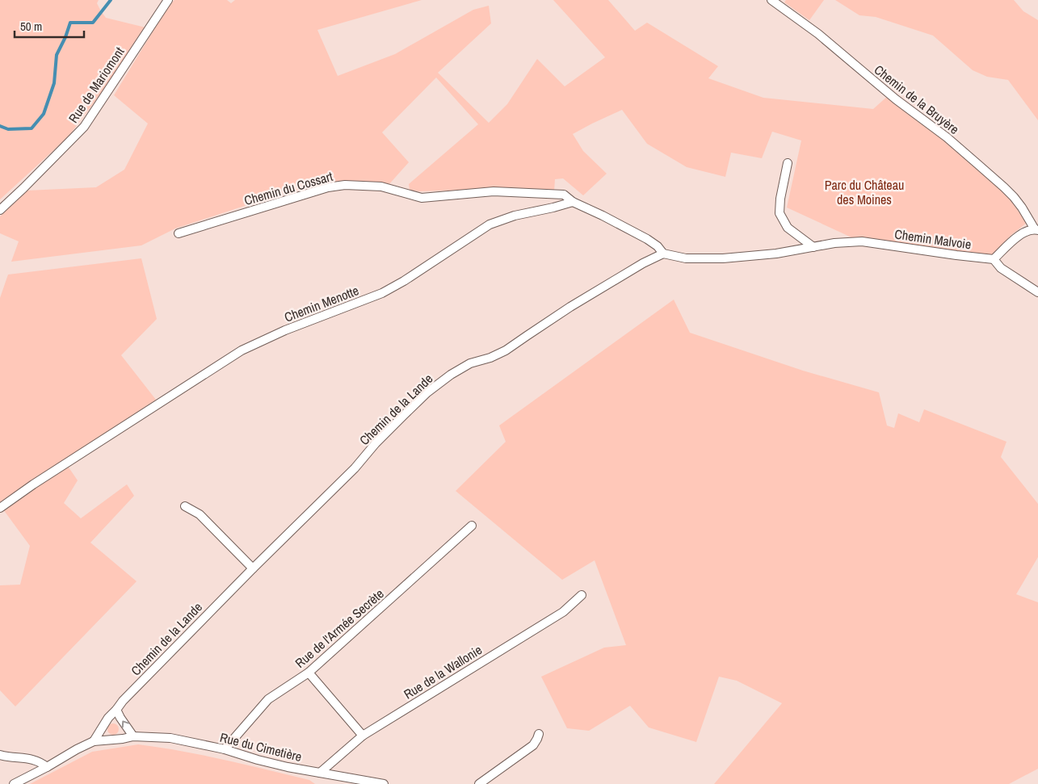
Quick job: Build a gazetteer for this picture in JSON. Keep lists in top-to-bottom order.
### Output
{
  "streets": {
    "street": [
      "Rue de Mariomont",
      "Chemin de la Bruyère",
      "Chemin du Cossart",
      "Chemin Malvoie",
      "Chemin Menotte",
      "Chemin de la Lande",
      "Rue de l'Armée Secrète",
      "Rue de la Wallonie",
      "Rue du Cimetière"
    ]
  },
  "crossings": [
    ["Chemin du Cossart", "Chemin Menotte"],
    ["Chemin Malvoie", "Chemin de la Lande"],
    ["Chemin de la Lande", "Rue du Cimetière"],
    ["Rue de l'Armée Secrète", "Rue du Cimetière"],
    ["Rue de la Wallonie", "Rue du Cimetière"]
  ],
  "parks": ["Parc du Château des Moines"],
  "scale_bar": "50 m"
}
